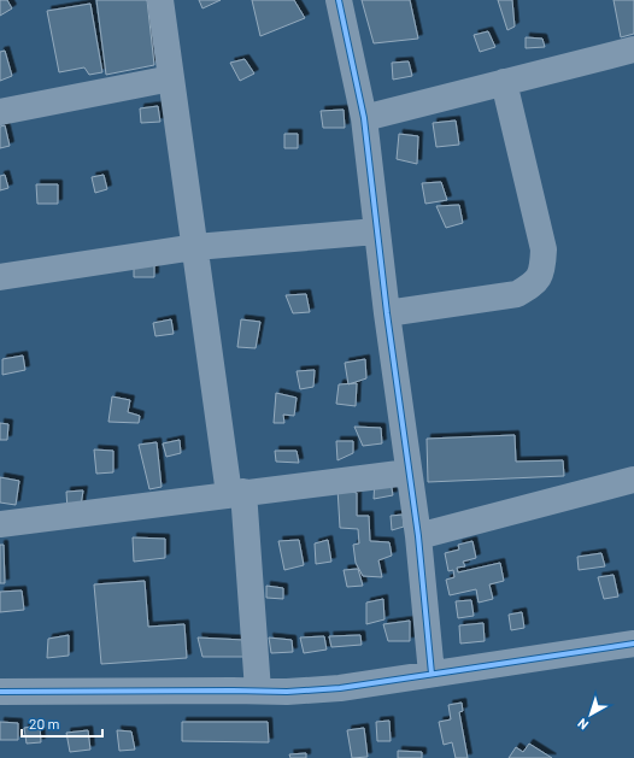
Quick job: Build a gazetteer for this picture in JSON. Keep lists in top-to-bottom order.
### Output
{
  "scale_bar": "20 m",
  "north": "bottom left"
}
